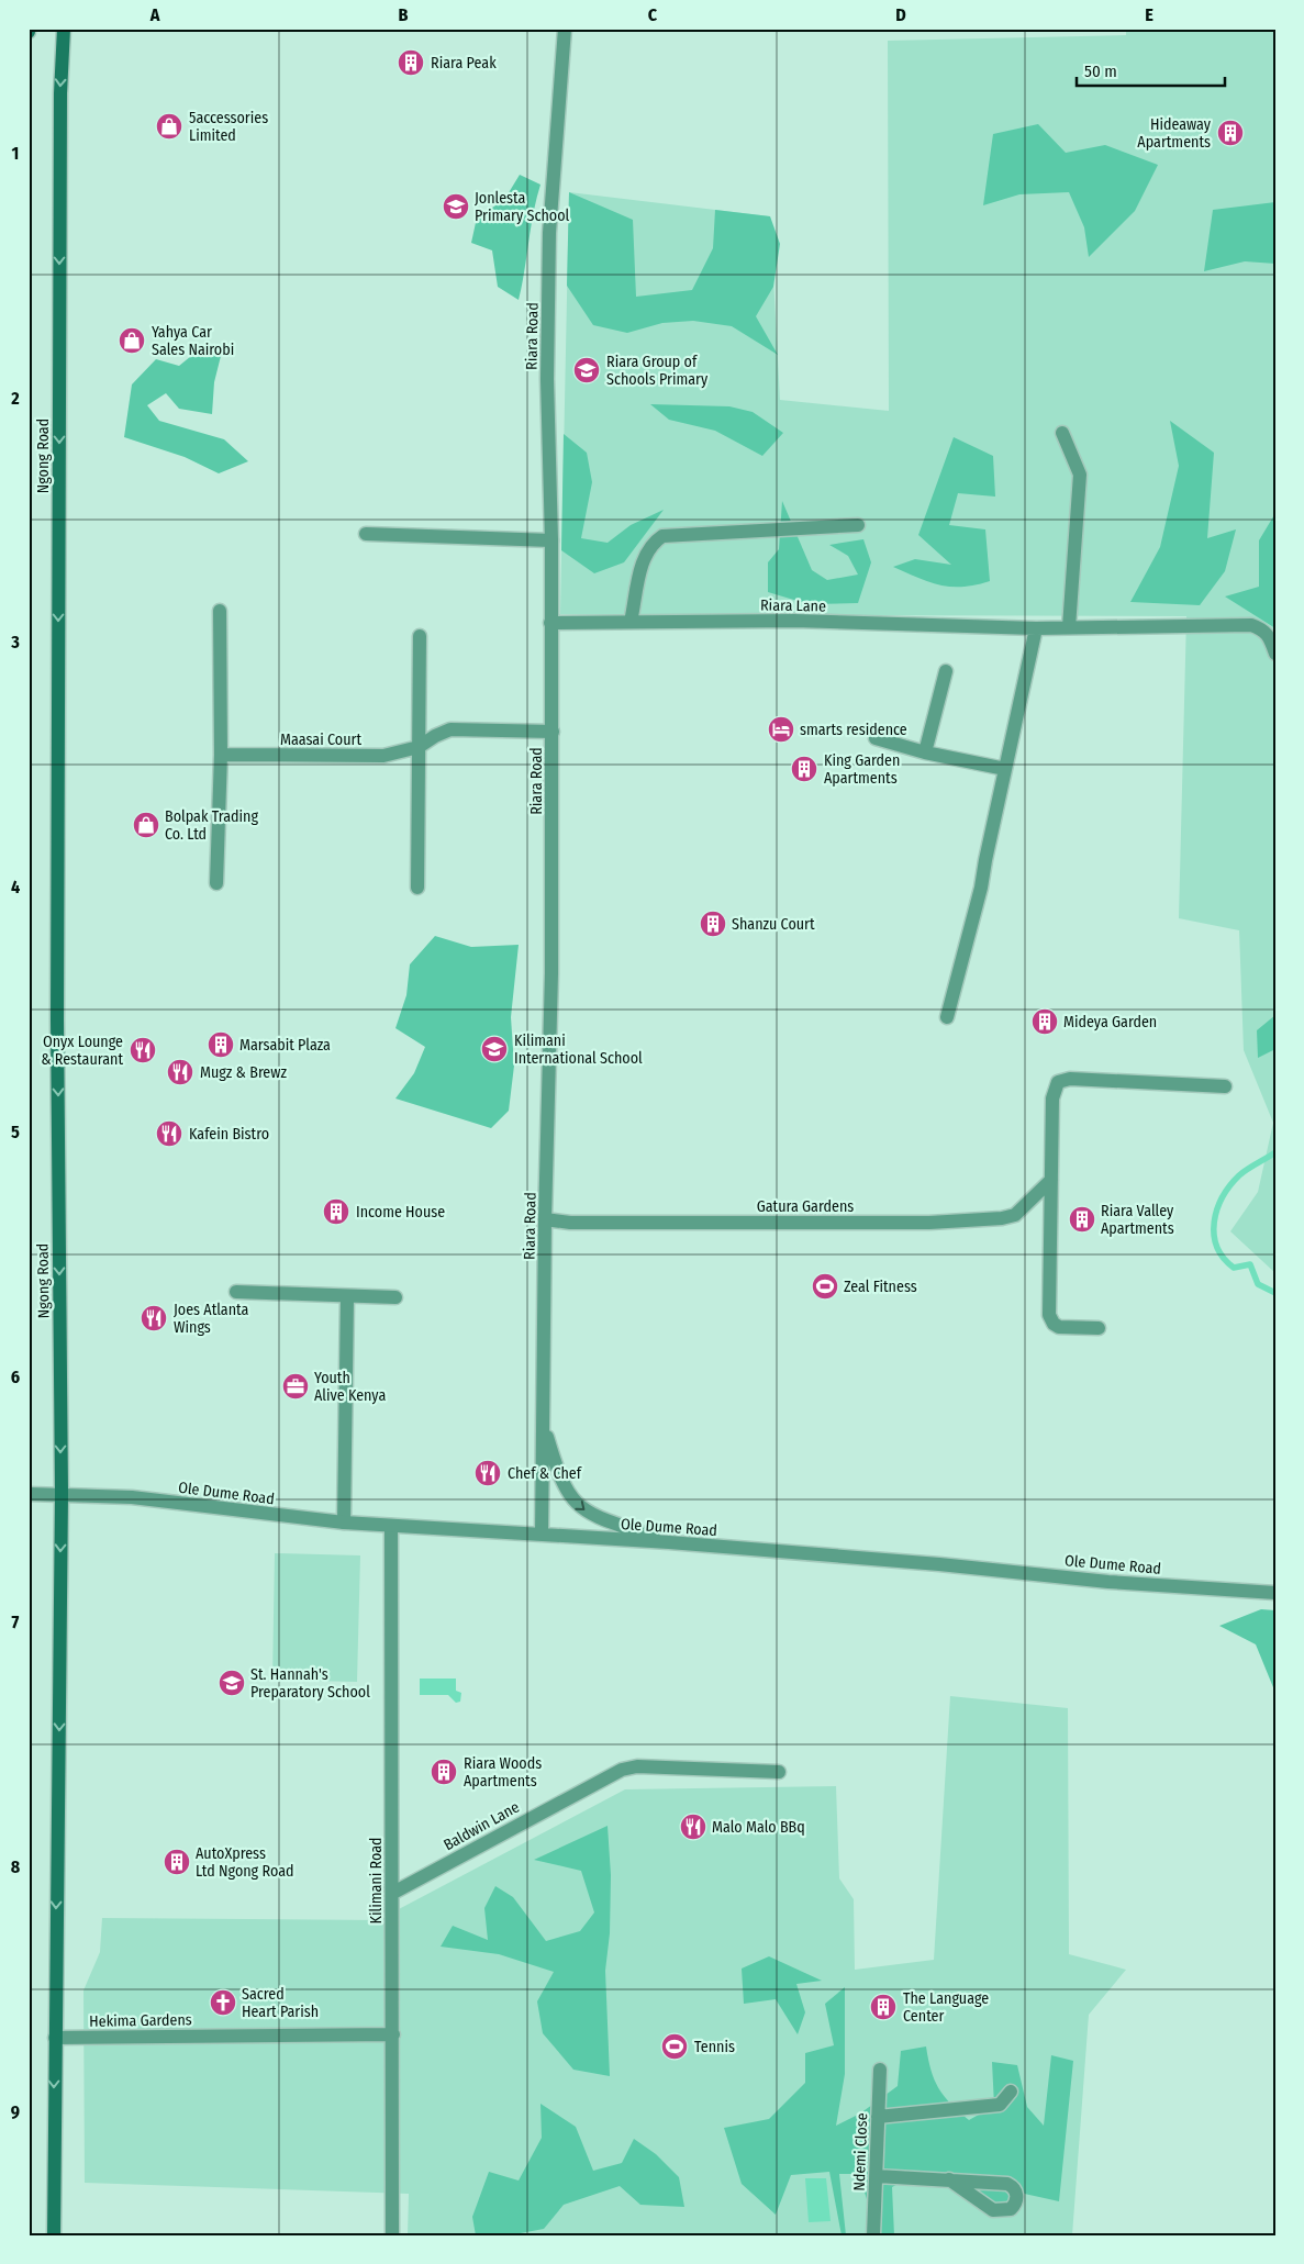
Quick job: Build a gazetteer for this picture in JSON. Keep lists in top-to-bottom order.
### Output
{
  "streets": {
    "main road": ["Ngong Road"],
    "street": [
      "Riara Road",
      "Riara Lane",
      "Maasai Court",
      "Gatura Gardens",
      "Ole Dume Road",
      "Baldwin Lane",
      "Kilimani Road",
      "Hekima Gardens",
      "Ndemi Close"
    ]
  },
  "crossings": [
    ["Riara Road", "Riara Lane"],
    ["Riara Road", "Maasai Court"],
    ["Riara Road", "Gatura Gardens"],
    ["Riara Road", "Ole Dume Road"],
    ["Ngong Road", "Ole Dume Road"],
    ["Ngong Road", "Hekima Gardens"],
    ["Ole Dume Road", "Kilimani Road"],
    ["Baldwin Lane", "Kilimani Road"],
    ["Kilimani Road", "Hekima Gardens"]
  ],
  "one_way": ["Ngong Road"],
  "places": {
    "building": [
      "Riara Peak",
      "Hideaway Apartments",
      "King Garden Apartments",
      "Shanzu Court",
      "Mideya Garden",
      "Marsabit Plaza",
      "Income House",
      "Riara Valley Apartments",
      "Riara Woods Apartments",
      "AutoXpress Ltd Ngong Road",
      "The Language Center"
    ],
    "shop": ["5accessories Limited", "Yahya Car Sales Nairobi", "Bolpak Trading Co. Ltd"],
    "school or university": [
      "Jonlesta Primary School",
      "Riara Group of Schools Primary",
      "Kilimani International School",
      "St. Hannah's Preparatory School"
    ],
    "hotel": ["smarts residence"],
    "restaurant": [
      "Onyx Lounge & Restaurant",
      "Mugz & Brewz",
      "Kafein Bistro",
      "Joes Atlanta Wings",
      "Chef & Chef",
      "Malo Malo BBq"
    ],
    "sports": ["Zeal Fitness", "Tennis"],
    "office": ["Youth Alive Kenya"],
    "church": ["Sacred Heart Parish"]
  },
  "scale_bar": "50 m",
  "grid": {
    "columns": [
      "A",
      "B",
      "C",
      "D",
      "E"
    ],
    "rows": [
      "1",
      "2",
      "3",
      "4",
      "5",
      "6",
      "7",
      "8",
      "9"
    ]
  }
}
